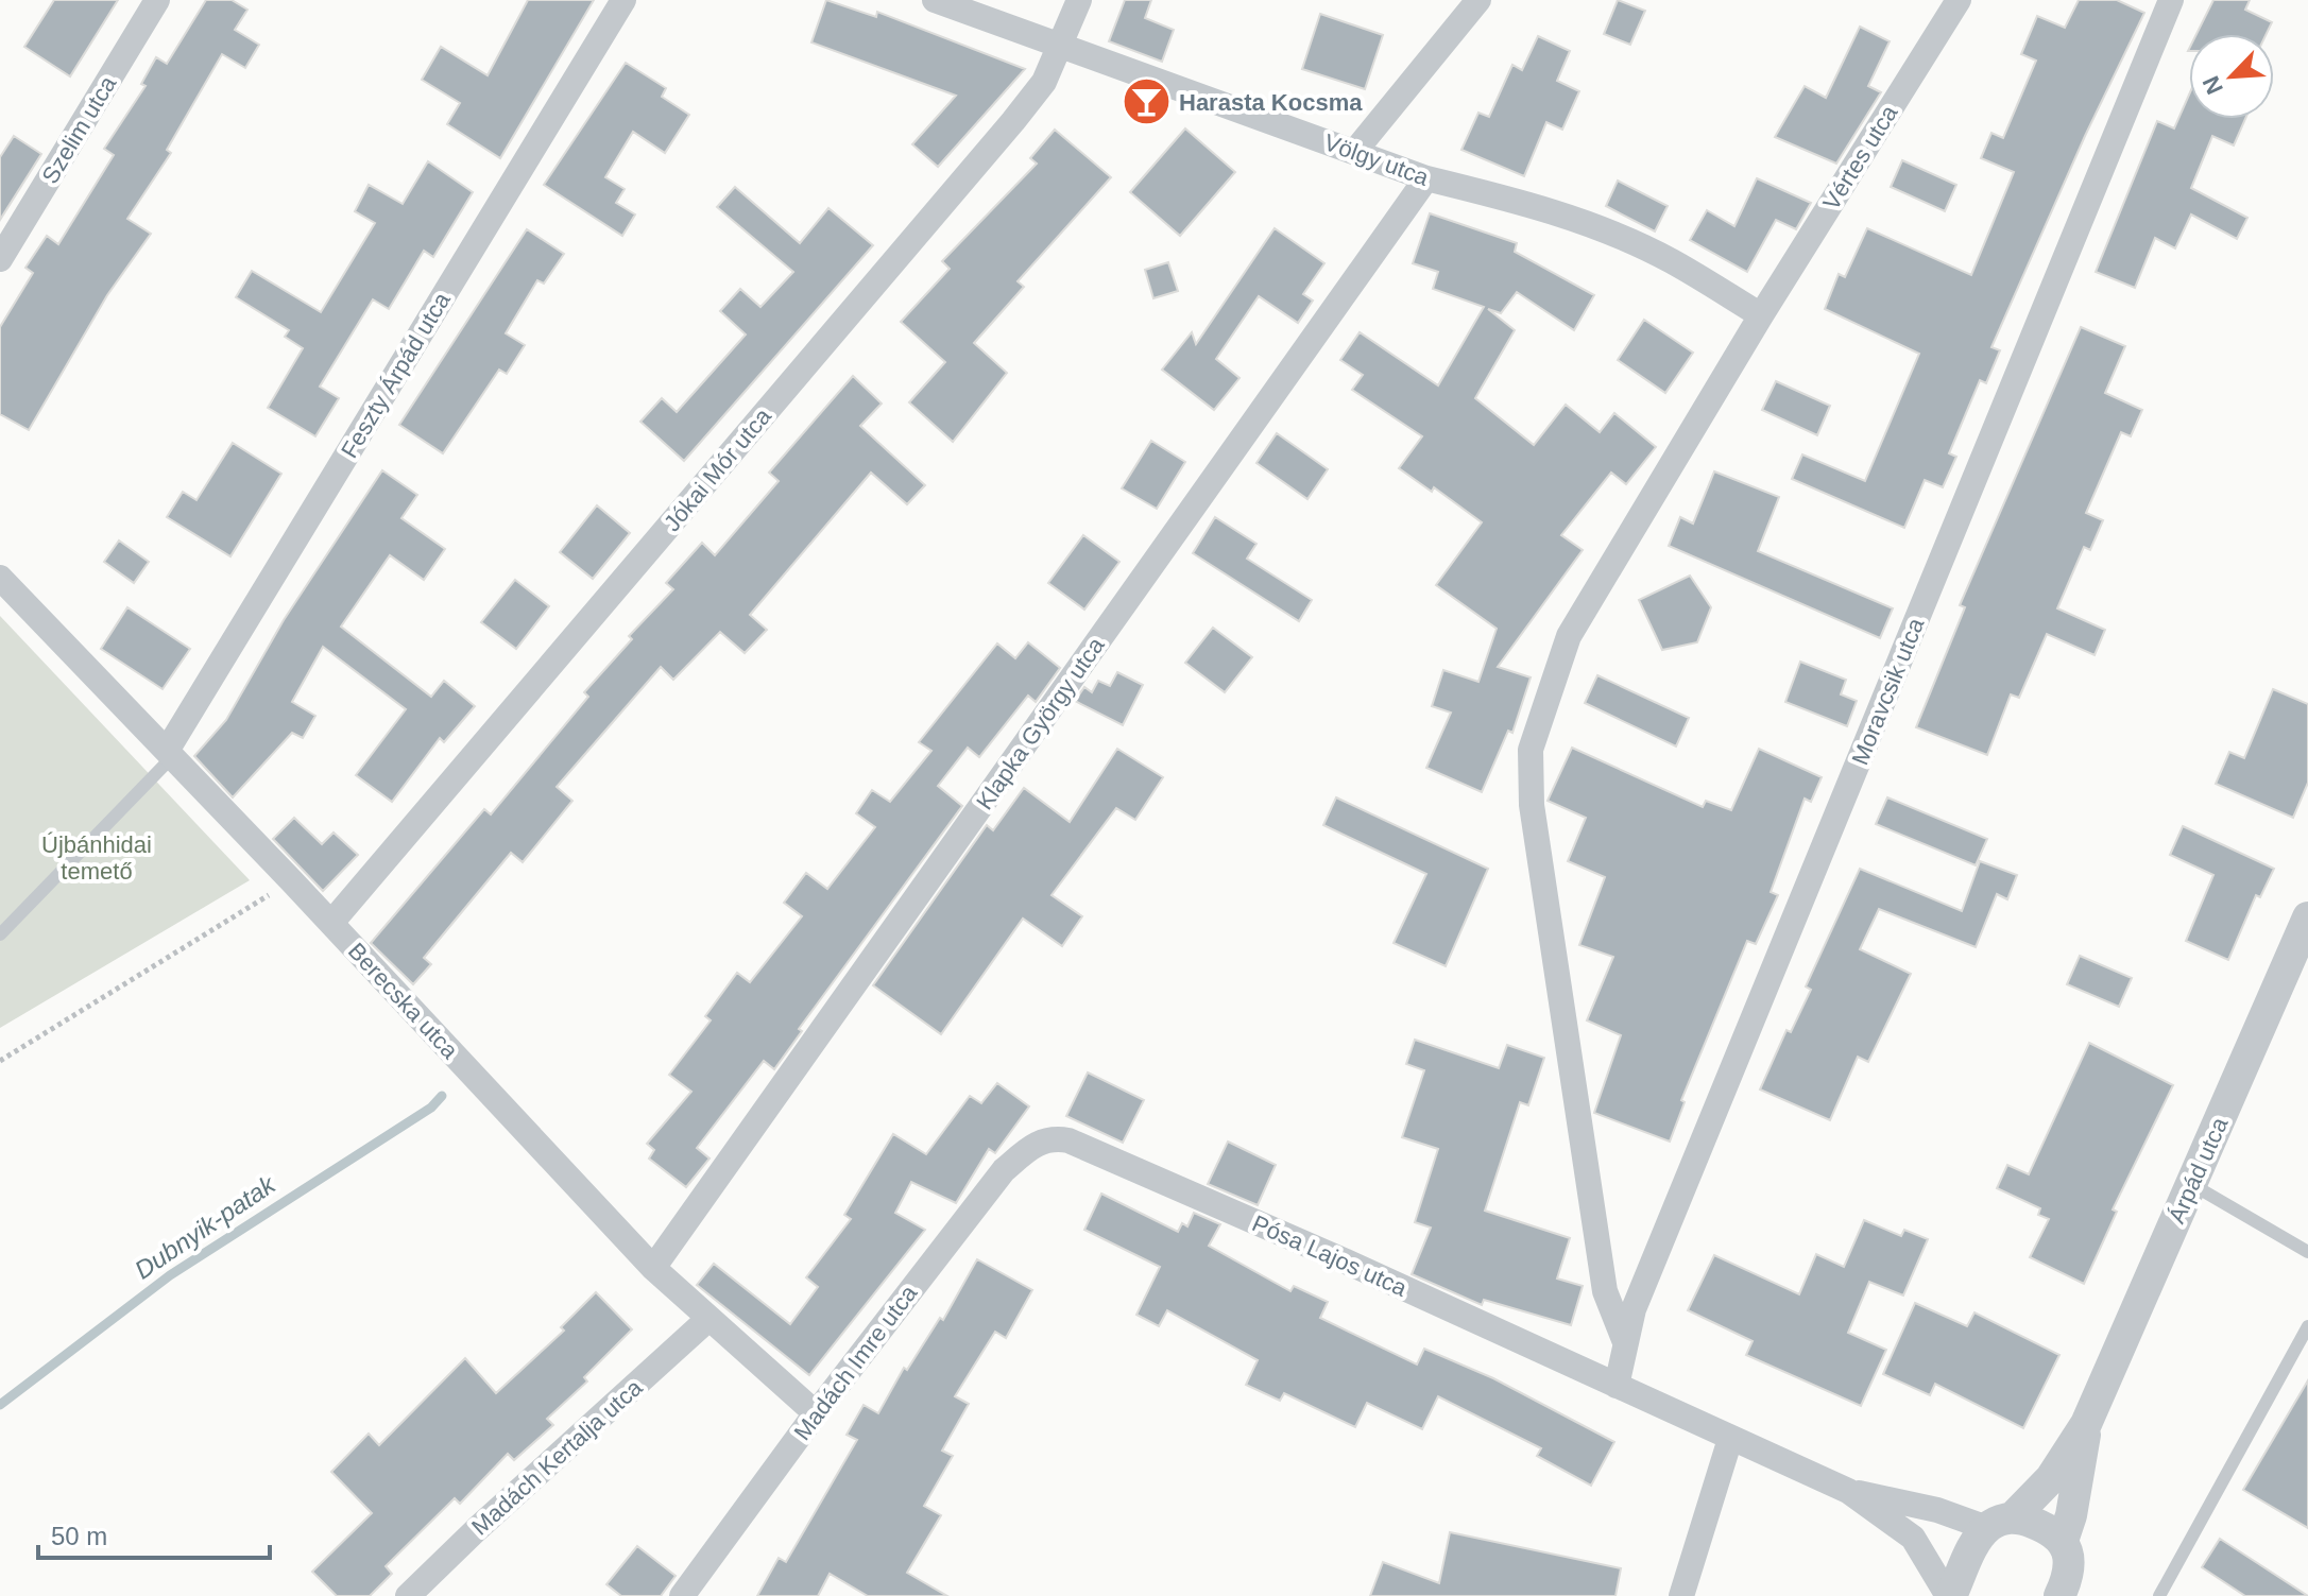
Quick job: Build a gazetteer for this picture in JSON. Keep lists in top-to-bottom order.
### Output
{
  "streets": {
    "street": [
      "Szelim utca",
      "Vértes utca",
      "Völgy utca",
      "Feszty Árpád utca",
      "Jókai Mór utca",
      "Moravcsik utca",
      "Klapka György utca",
      "Berecska utca",
      "Árpád utca",
      "Pósa Lajos utca",
      "Madách Imre utca",
      "Madách Kertalja utca"
    ]
  },
  "crossings": [
    ["Vértes utca", "Völgy utca"],
    ["Vértes utca", "Moravcsik utca"],
    ["Völgy utca", "Jókai Mór utca"],
    ["Völgy utca", "Klapka György utca"],
    ["Feszty Árpád utca", "Berecska utca"],
    ["Jókai Mór utca", "Berecska utca"],
    ["Moravcsik utca", "Pósa Lajos utca"],
    ["Klapka György utca", "Berecska utca"],
    ["Berecska utca", "Madách Imre utca"],
    ["Berecska utca", "Madách Kertalja utca"],
    ["Pósa Lajos utca", "Madách Imre utca"]
  ],
  "water": ["Dubnyik-patak"],
  "parks": ["Újbánhidai temető"],
  "places": {
    "bar": ["Harasta Kocsma"]
  },
  "scale_bar": "50 m",
  "north": "bottom left"
}
